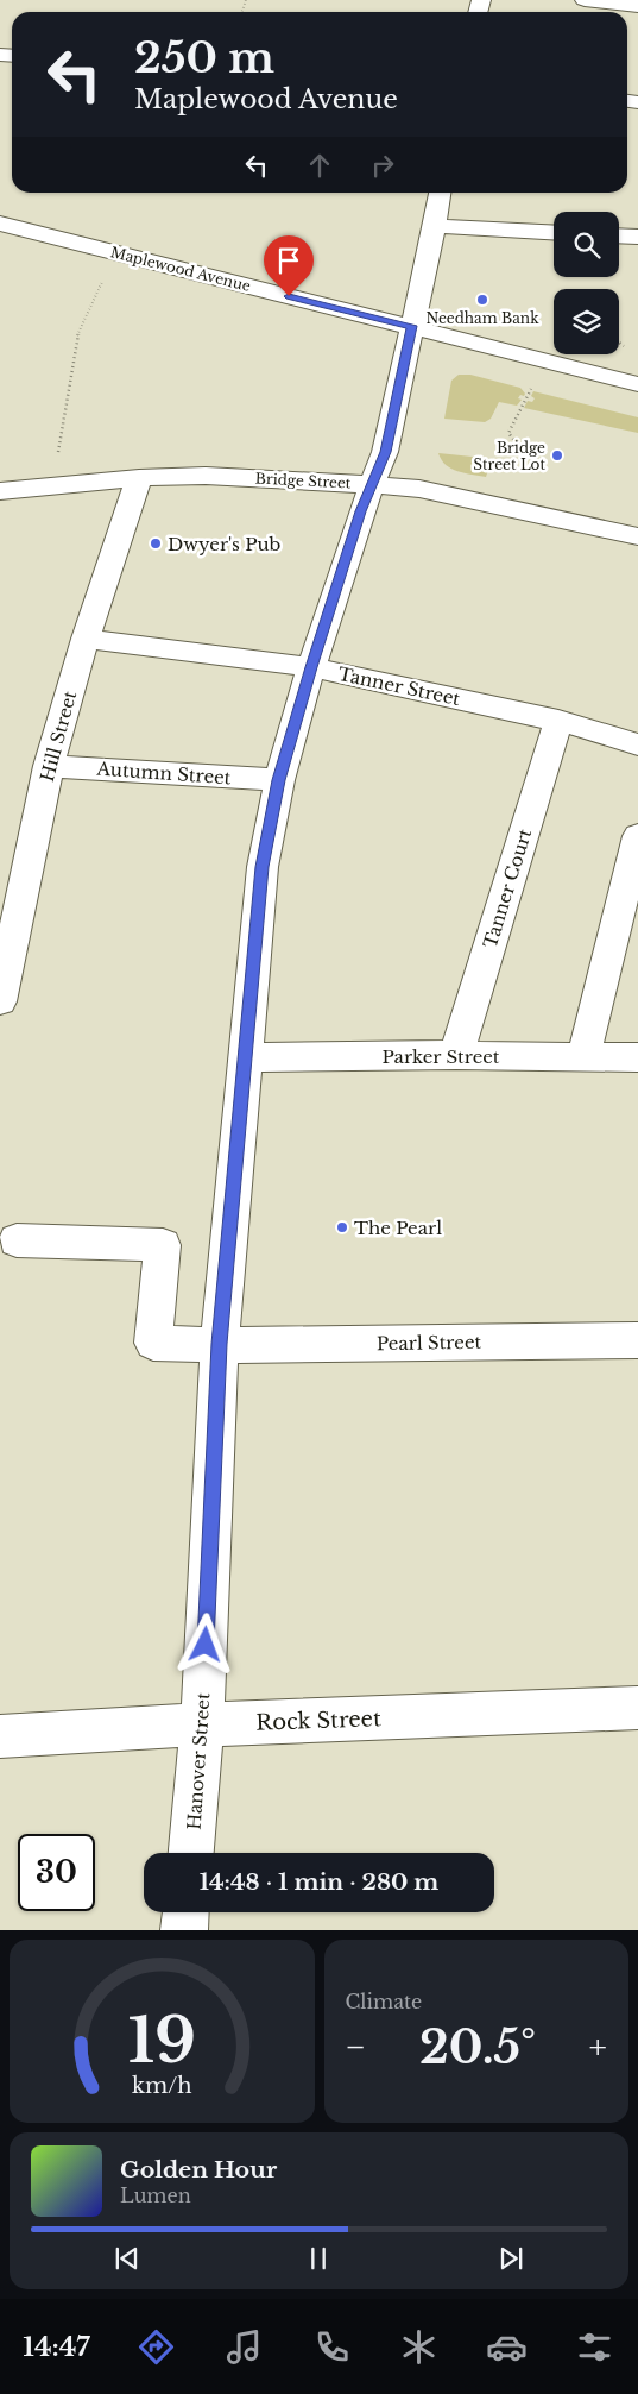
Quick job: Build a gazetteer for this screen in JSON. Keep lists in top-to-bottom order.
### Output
{
  "streets": {
    "street": [
      "Maplewood Avenue",
      "Bridge Street",
      "Tanner Street",
      "Hill Street",
      "Autumn Street",
      "Tanner Court",
      "Parker Street",
      "Pearl Street",
      "Rock Street",
      "Hanover Street"
    ]
  },
  "crossings": [
    ["Maplewood Avenue", "Hanover Street"],
    ["Bridge Street", "Hill Street"],
    ["Bridge Street", "Hanover Street"],
    ["Tanner Street", "Hill Street"],
    ["Tanner Street", "Tanner Court"],
    ["Tanner Street", "Hanover Street"],
    ["Hill Street", "Autumn Street"],
    ["Autumn Street", "Hanover Street"],
    ["Tanner Court", "Parker Street"],
    ["Parker Street", "Hanover Street"],
    ["Pearl Street", "Hanover Street"],
    ["Rock Street", "Hanover Street"]
  ],
  "places": [
    "Needham Bank",
    "Bridge Street Lot",
    "Dwyer's Pub",
    "The Pearl"
  ],
  "page": {
    "turn": ["250 m", "Maplewood Avenue"],
    "limit": "30",
    "trip": "14:48 · 1 min · 280 m",
    "tile": "Climate",
    "heat": ["−", "20.5°", "+"],
    "song": ["Golden Hour", "Lumen"],
    "tabs": "14:47",
    "gauge": ["19", "km/h"]
  }
}
